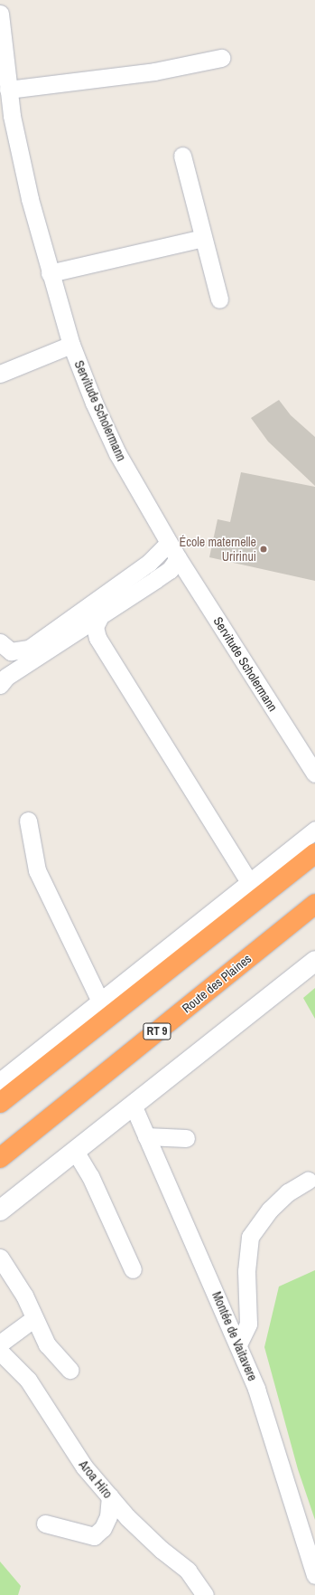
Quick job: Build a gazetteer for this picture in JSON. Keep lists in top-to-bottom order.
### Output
{
  "streets": {
    "highway": ["Route des Plaines", "RT 9"],
    "street": ["Servitude Scholermann", "Montée de Vaitavere", "Aroa Hiro"]
  },
  "places": ["École maternelle Uririnui"]
}
